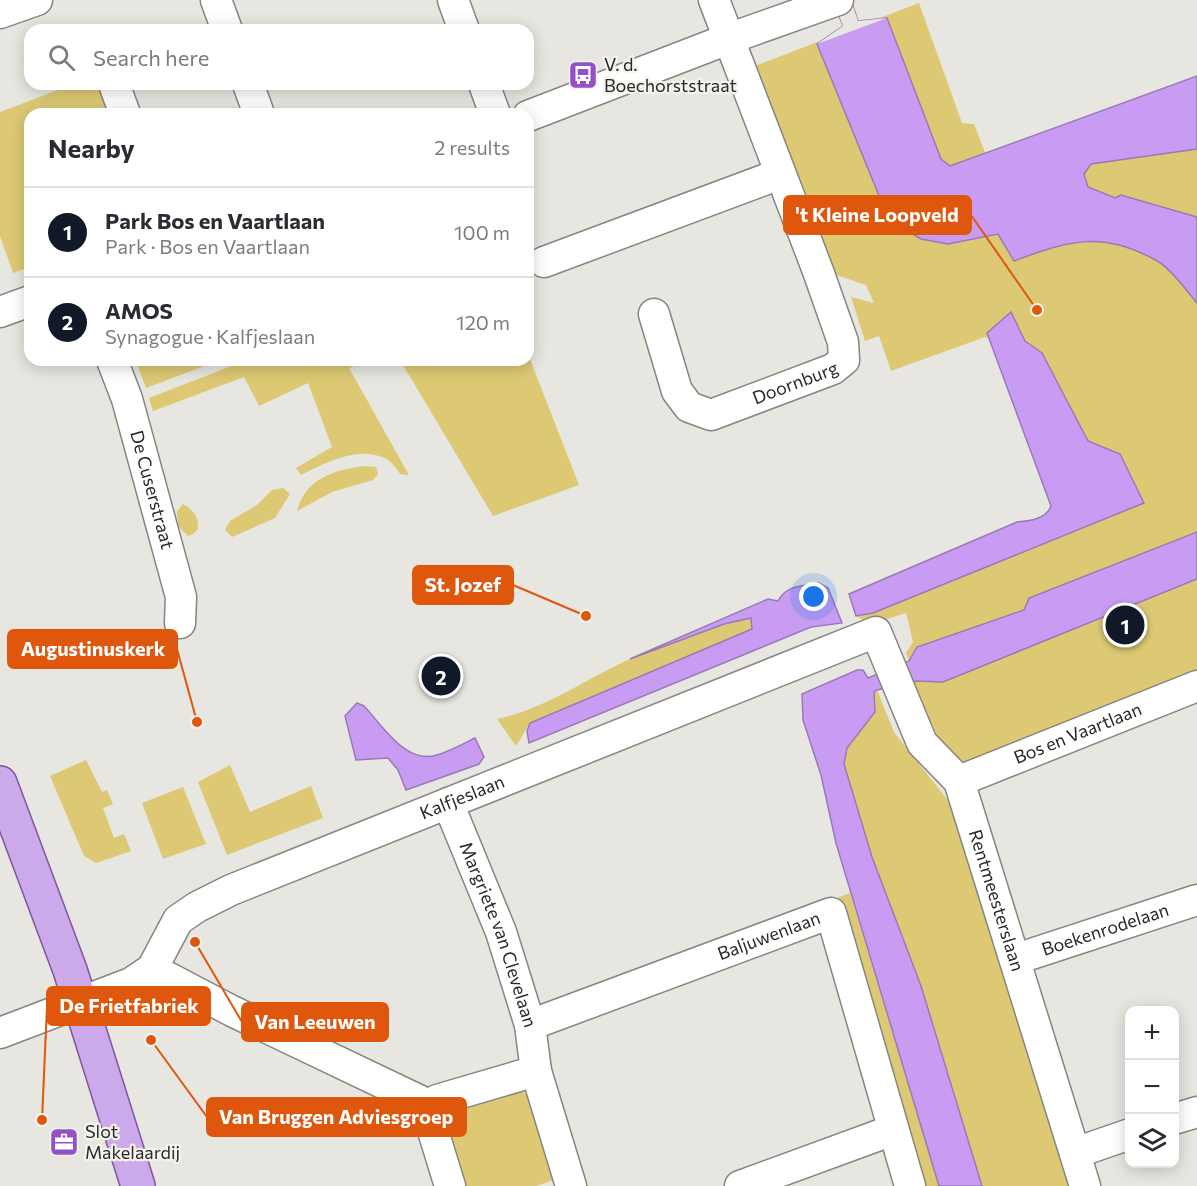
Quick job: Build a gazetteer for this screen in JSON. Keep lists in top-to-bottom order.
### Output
{
  "streets": {
    "street": [
      "Doornburg",
      "De Cuserstraat",
      "Bos en Vaartlaan",
      "Kalfjeslaan",
      "Rentmeesterslaan",
      "Boekenrodelaan",
      "Margriete van Clevelaan",
      "Baljuwenlaan"
    ]
  },
  "crossings": [
    ["Bos en Vaartlaan", "Rentmeesterslaan"],
    ["Kalfjeslaan", "Rentmeesterslaan"],
    ["Kalfjeslaan", "Margriete van Clevelaan"],
    ["Rentmeesterslaan", "Boekenrodelaan"],
    ["Margriete van Clevelaan", "Baljuwenlaan"]
  ],
  "places": {
    "bus stop": ["V. d. Boechorststraat"],
    "other": [
      "'t Kleine Loopveld",
      "St. Jozef",
      "Augustinuskerk",
      "Van Leeuwen",
      "Van Bruggen Adviesgroep",
      "De Frietfabriek"
    ],
    "office": ["Slot Makelaardij"]
  },
  "page": {
    "search": "Search here",
    "heading": ["Nearby", "2 results"],
    "list": [
      {
        "mark": "1",
        "name": "Park Bos en Vaartlaan",
        "note": "Park · Bos en Vaartlaan",
        "value": "100 m"
      },
      {
        "mark": "2",
        "name": "AMOS",
        "note": "Synagogue · Kalfjeslaan",
        "value": "120 m"
      }
    ],
    "pins": ["1", "2"],
    "map_buttons": ["+", "−"]
  }
}
